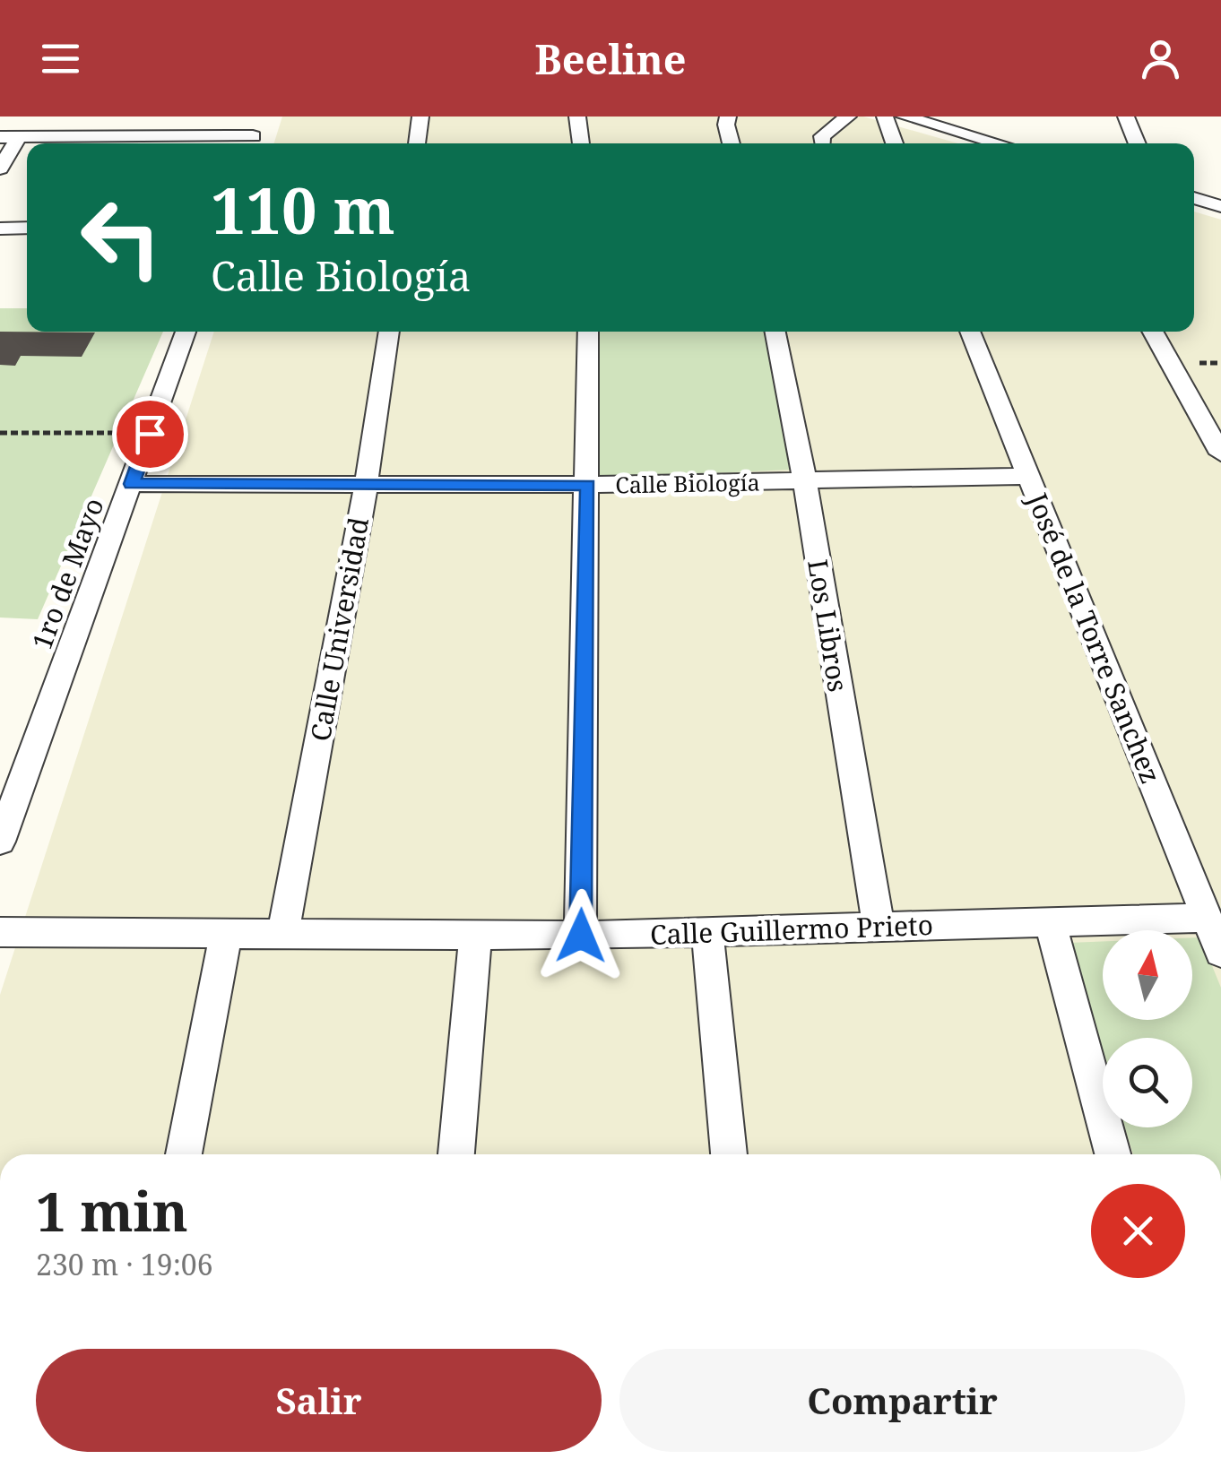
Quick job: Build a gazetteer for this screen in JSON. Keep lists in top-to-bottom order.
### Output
{
  "streets": {
    "street": [
      "Calle Biología",
      "1ro de Mayo",
      "Los Libros",
      "Calle Universidad",
      "José de la Torre Sanchez",
      "Calle Guillermo Prieto"
    ]
  },
  "crossings": [
    ["Calle Biología", "1ro de Mayo"],
    ["Calle Biología", "Los Libros"],
    ["Calle Biología", "Calle Universidad"],
    ["Calle Biología", "José de la Torre Sanchez"],
    ["Los Libros", "Calle Guillermo Prieto"],
    ["Calle Universidad", "Calle Guillermo Prieto"],
    ["José de la Torre Sanchez", "Calle Guillermo Prieto"]
  ],
  "north": "top",
  "page": {
    "header": "Beeline",
    "turn": ["110 m", "Calle Biología"],
    "heading": ["1 min", "230 m · 19:06"],
    "buttons": ["Salir", "Compartir"]
  }
}
